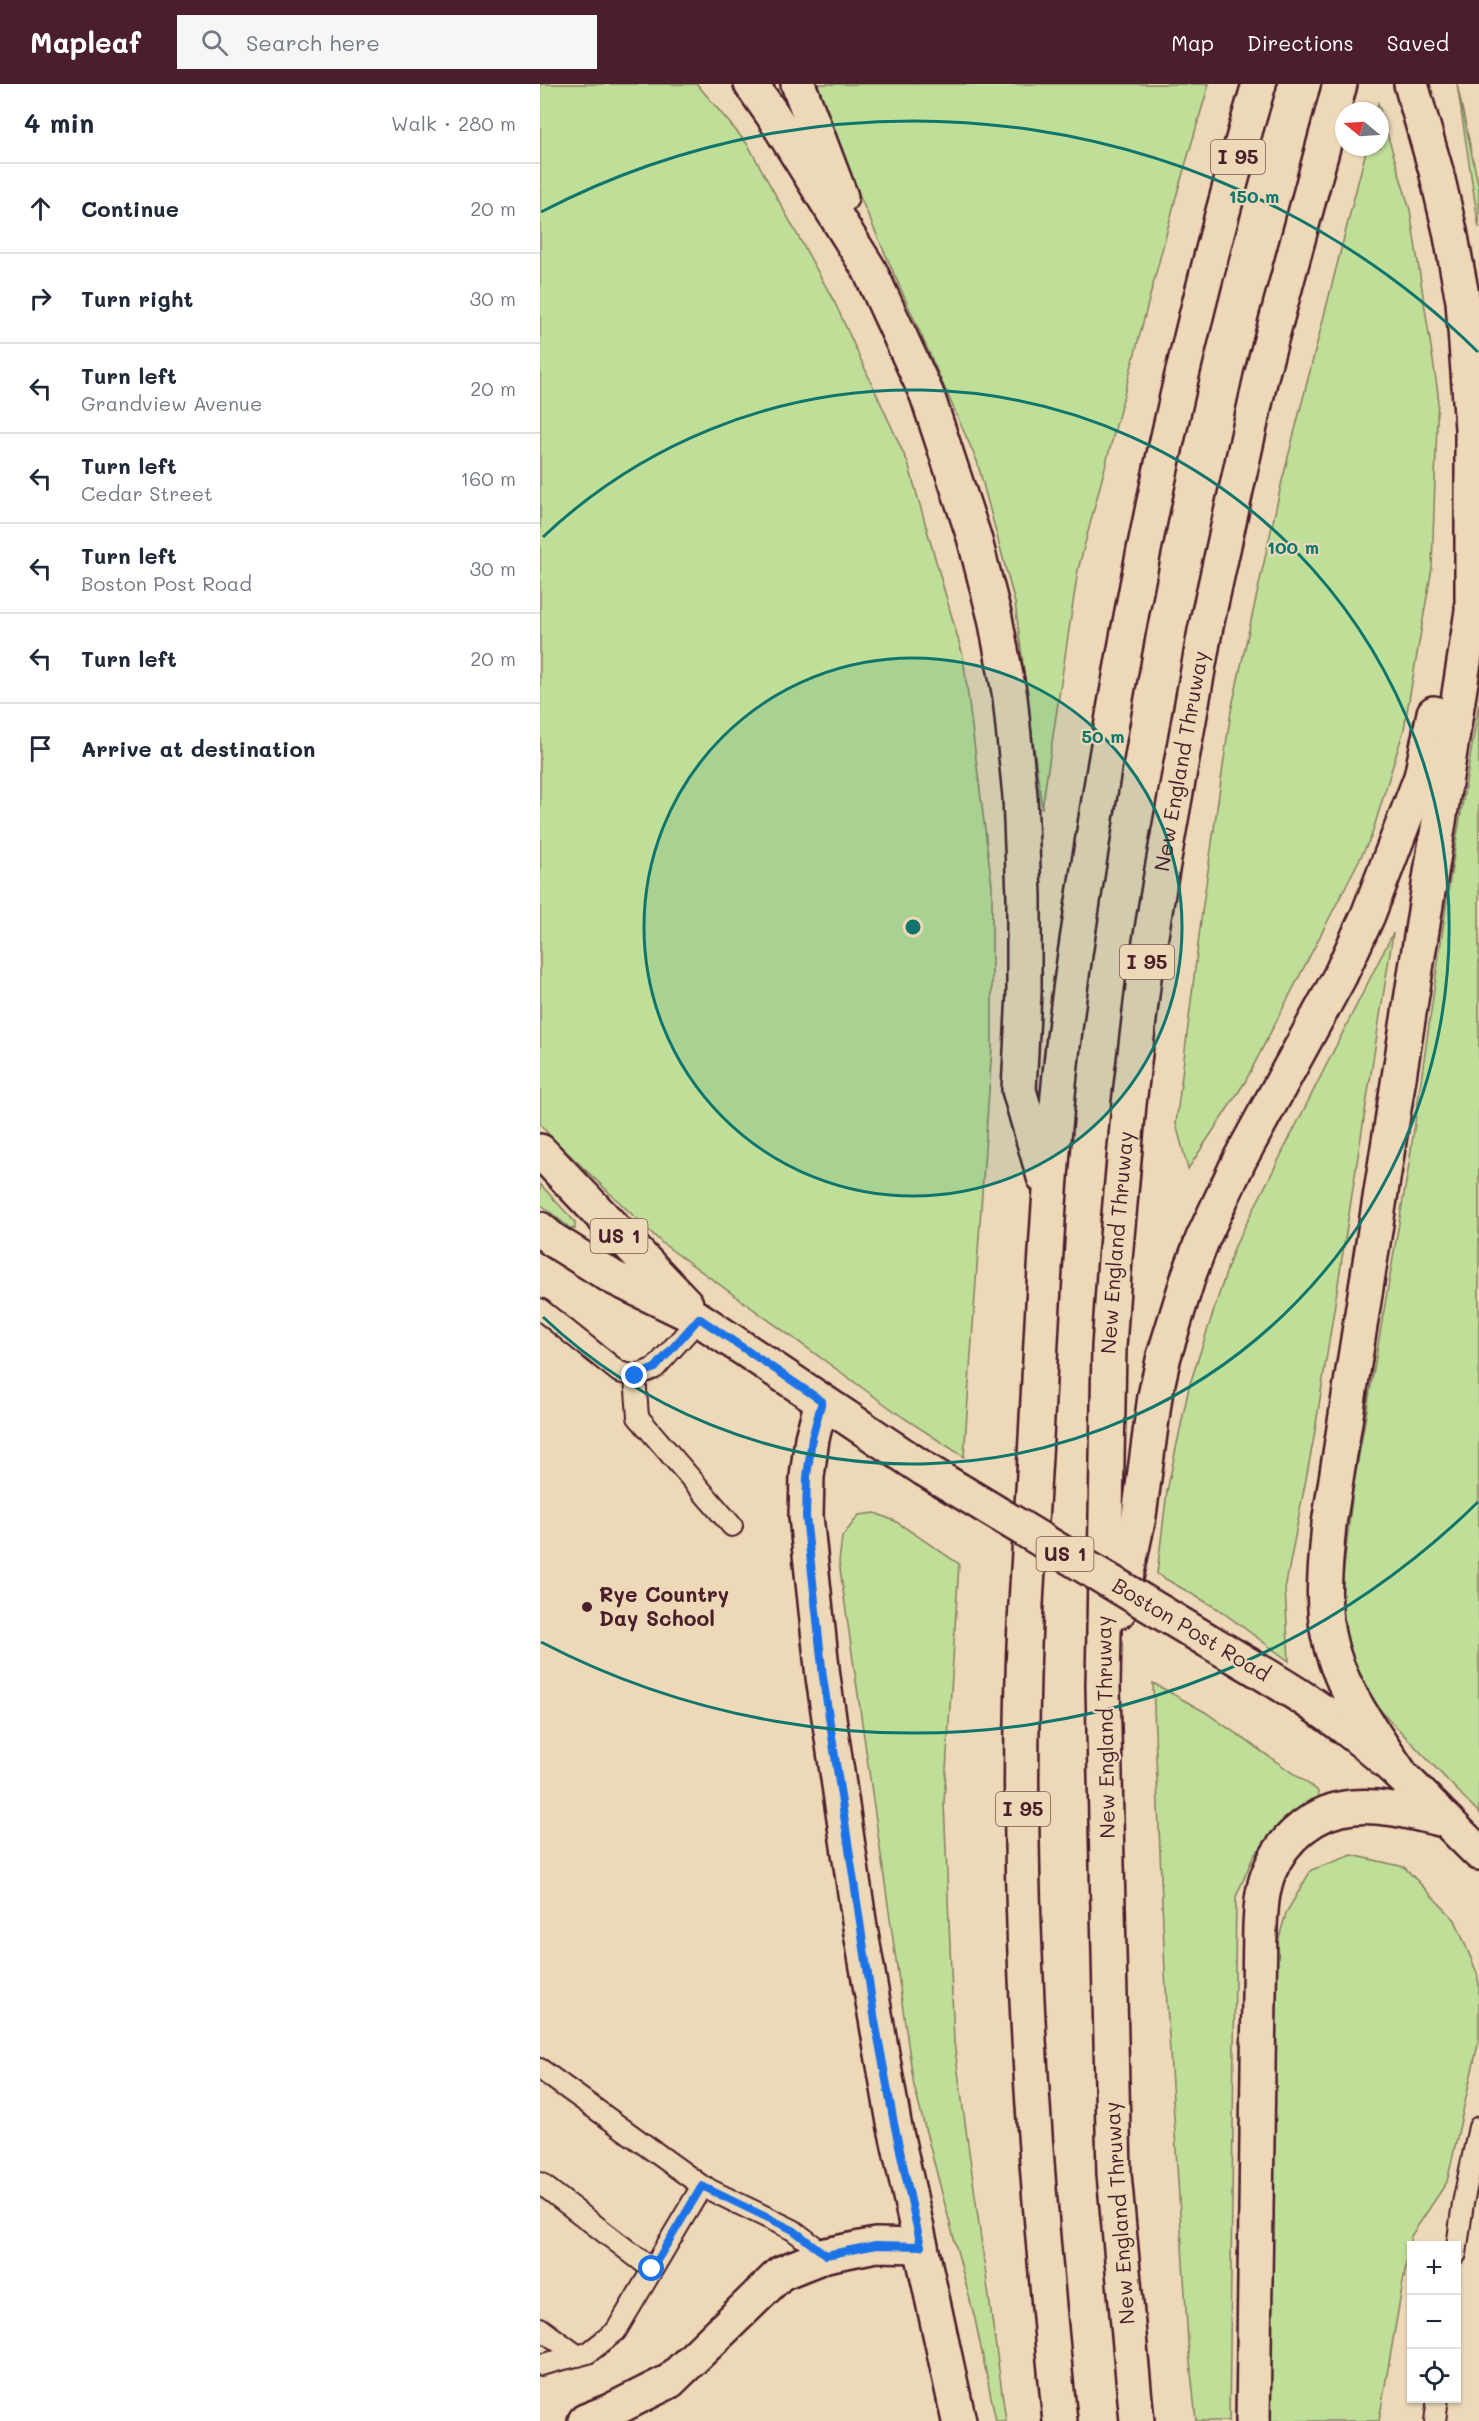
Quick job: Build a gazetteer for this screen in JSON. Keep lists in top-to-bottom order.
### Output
{
  "streets": {
    "main road": [
      "I 95",
      "New England Thruway",
      "US 1",
      "Boston Post Road"
    ]
  },
  "places": ["Rye Country Day School"],
  "north": "left",
  "page": {
    "header": "Mapleaf",
    "search": "Search here",
    "nav": ["Map", "Directions", "Saved"],
    "heading": ["4 min", "Walk · 280 m"],
    "list": [
      ["Continue", "20 m"],
      ["Turn right", "30 m"],
      ["Turn left", "Grandview Avenue", "20 m"],
      ["Turn left", "Cedar Street", "160 m"],
      ["Turn left", "Boston Post Road", "30 m"],
      ["Turn left", "20 m"],
      "Arrive at destination"
    ],
    "map_buttons": ["+", "−"]
  },
  "rings": ["150 m", "100 m", "50 m"]
}
